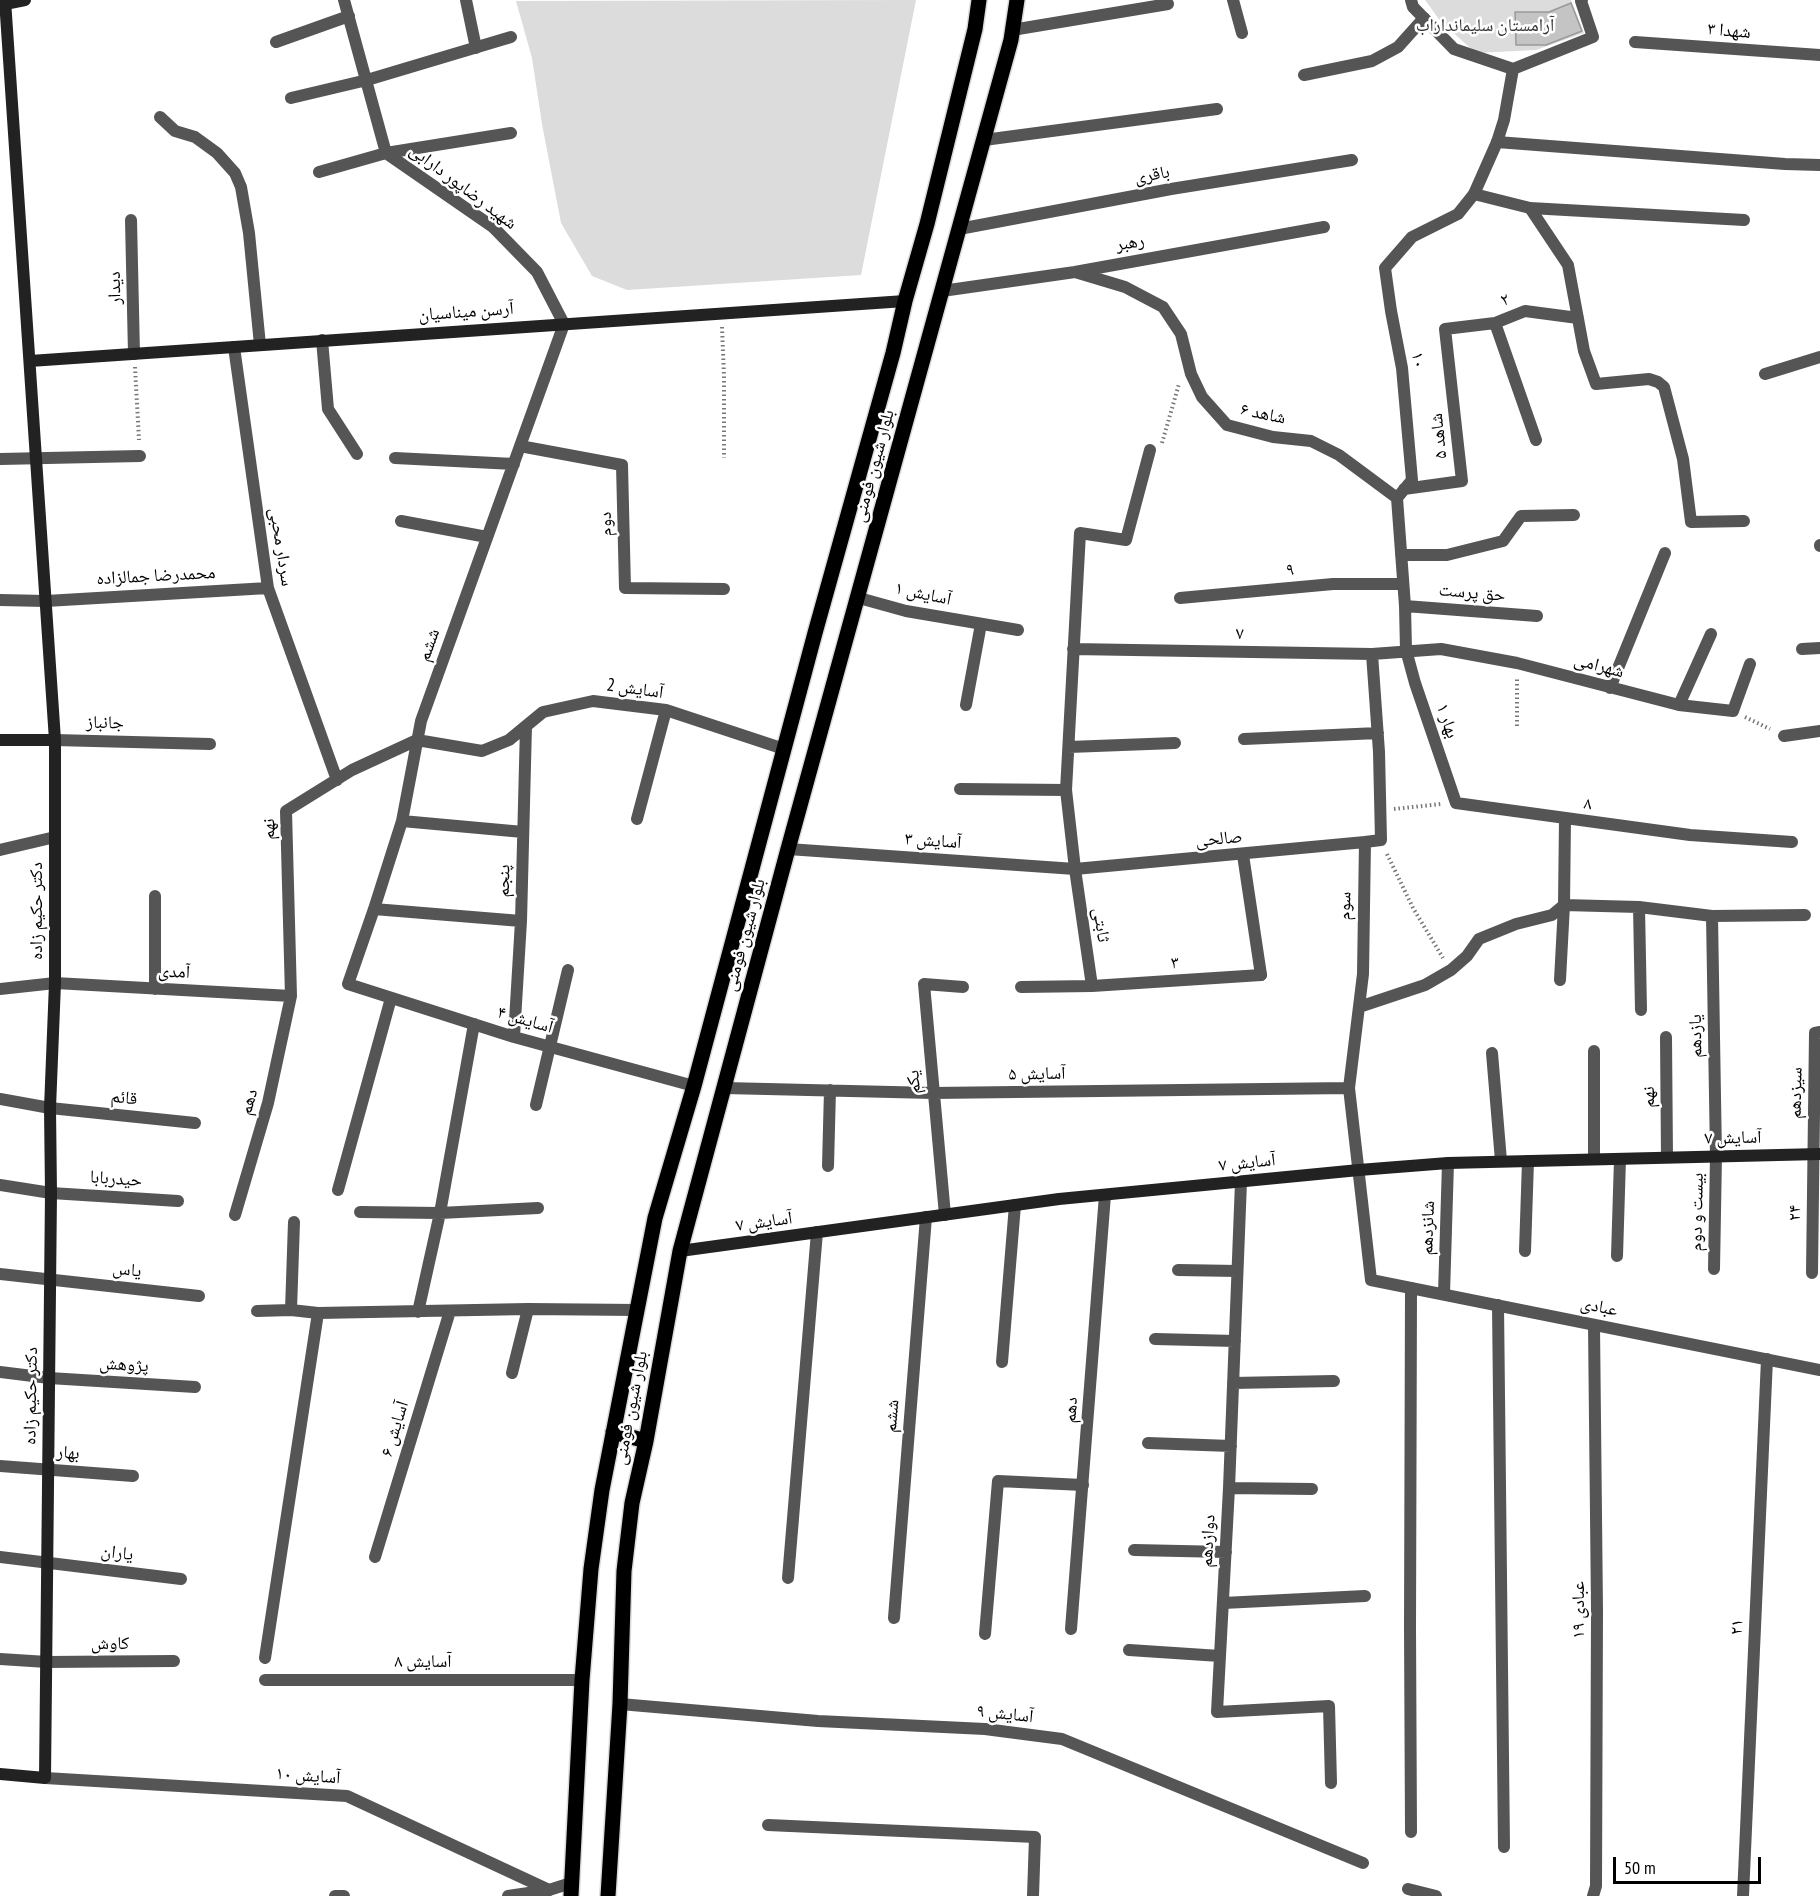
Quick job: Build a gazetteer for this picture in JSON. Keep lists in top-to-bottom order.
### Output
{
  "streets": {
    "main road": ["بلوار شیون فومنی"],
    "street": [
      "شهدا ۳",
      "باقری",
      "شهید رضاپور دارابی",
      "رهبر",
      "دیدار",
      "۲",
      "آرسن میناسیان",
      "۱۰",
      "شاهد ۶",
      "شاهد ۵",
      "دوم",
      "سردار محبی",
      "۹",
      "محمدرضا جمالزاده",
      "حق پرست",
      "آسایش ۱",
      "۷",
      "ششم",
      "شهرامی",
      "آسایش 2",
      "بهار ۱",
      "جانباز",
      "۸",
      "نهم",
      "صالحی",
      "آسایش ۳",
      "پنجم",
      "سوم",
      "دکتر حکیم زاده",
      "ثابتی",
      "۳",
      "آمدی",
      "آسایش ۴",
      "یازدهم",
      "آسایش ۵",
      "یکم",
      "سیزدهم",
      "قائم",
      "دهم",
      "آسایش ۷",
      "حیدربابا",
      "بیست و دوم",
      "۲۴",
      "شانزدهم",
      "یاس",
      "عبادی",
      "پژوهش",
      "آسایش ۶",
      "بهار",
      "دوازدهم",
      "یاران",
      "عبادی ۱۹",
      "۲۱",
      "کاوش",
      "آسایش ۸",
      "آسایش ۹",
      "آسایش ‍۱۰"
    ]
  },
  "crossings": [
    ["باقری", "بلوار شیون فومنی"],
    ["شهید رضاپور دارابی", "آرسن میناسیان"],
    ["شهید رضاپور دارابی", "ششم"],
    ["رهبر", "شاهد ۶"],
    ["رهبر", "بلوار شیون فومنی"],
    ["دیدار", "آرسن میناسیان"],
    ["۲", "شاهد ۵"],
    ["آرسن میناسیان", "بلوار شیون فومنی"],
    ["آرسن میناسیان", "سردار محبی"],
    ["آرسن میناسیان", "ششم"],
    ["آرسن میناسیان", "دکتر حکیم زاده"],
    ["۱۰", "شاهد ۶"],
    ["۱۰", "شاهد ۵"],
    ["۱۰", "۹"],
    ["۱۰", "حق پرست"],
    ["۱۰", "۷"],
    ["۱۰", "شهرامی"],
    ["۱۰", "بهار ۱"],
    ["شاهد ۶", "شاهد ۵"],
    ["بلوار شیون فومنی", "آسایش ۱"],
    ["بلوار شیون فومنی", "آسایش 2"],
    ["بلوار شیون فومنی", "آسایش ۳"],
    ["بلوار شیون فومنی", "آسایش ۴"],
    ["بلوار شیون فومنی", "آسایش ۵"],
    ["بلوار شیون فومنی", "آسایش ۷"],
    ["بلوار شیون فومنی", "آسایش ۸"],
    ["بلوار شیون فومنی", "آسایش ۹"],
    ["دوم", "ششم"],
    ["سردار محبی", "محمدرضا جمالزاده"],
    ["سردار محبی", "نهم"],
    ["محمدرضا جمالزاده", "دکتر حکیم زاده"],
    ["۷", "شهرامی"],
    ["۷", "بهار ۱"],
    ["ششم", "آسایش 2"],
    ["ششم", "نهم"],
    ["ششم", "آسایش ۴"],
    ["ششم", "آسایش ۷"],
    ["شهرامی", "بهار ۱"],
    ["آسایش 2", "نهم"],
    ["آسایش 2", "پنجم"],
    ["بهار ۱", "۸"],
    ["جانباز", "دکتر حکیم زاده"],
    ["نهم", "آمدی"],
    ["نهم", "دهم"],
    ["نهم", "آسایش ۷"],
    ["صالحی", "آسایش ۳"],
    ["صالحی", "سوم"],
    ["صالحی", "ثابتی"],
    ["صالحی", "۳"],
    ["آسایش ۳", "ثابتی"],
    ["پنجم", "آسایش ۴"],
    ["سوم", "آسایش ۵"],
    ["سوم", "آسایش ۷"],
    ["سوم", "عبادی"],
    ["دکتر حکیم زاده", "آمدی"],
    ["دکتر حکیم زاده", "قائم"],
    ["دکتر حکیم زاده", "حیدربابا"],
    ["دکتر حکیم زاده", "یاس"],
    ["دکتر حکیم زاده", "پژوهش"],
    ["دکتر حکیم زاده", "بهار"],
    ["دکتر حکیم زاده", "یاران"],
    ["دکتر حکیم زاده", "کاوش"],
    ["دکتر حکیم زاده", "آسایش ‍۱۰"],
    ["ثابتی", "۳"],
    ["آمدی", "دهم"],
    ["یازدهم", "آسایش ۷"],
    ["یازدهم", "بیست و دوم"],
    ["آسایش ۵", "یکم"],
    ["یکم", "آسایش ۷"],
    ["سیزدهم", "آسایش ۷"],
    ["سیزدهم", "۲۴"],
    ["دهم", "آسایش ۷"],
    ["آسایش ۷", "بیست و دوم"],
    ["آسایش ۷", "۲۴"],
    ["آسایش ۷", "شانزدهم"],
    ["آسایش ۷", "دوازدهم"],
    ["شانزدهم", "عبادی"],
    ["عبادی", "عبادی ۱۹"],
    ["عبادی", "۲۱"]
  ],
  "parks": ["آرامستان سلیمانداراب"],
  "scale_bar": "50 m"
}
